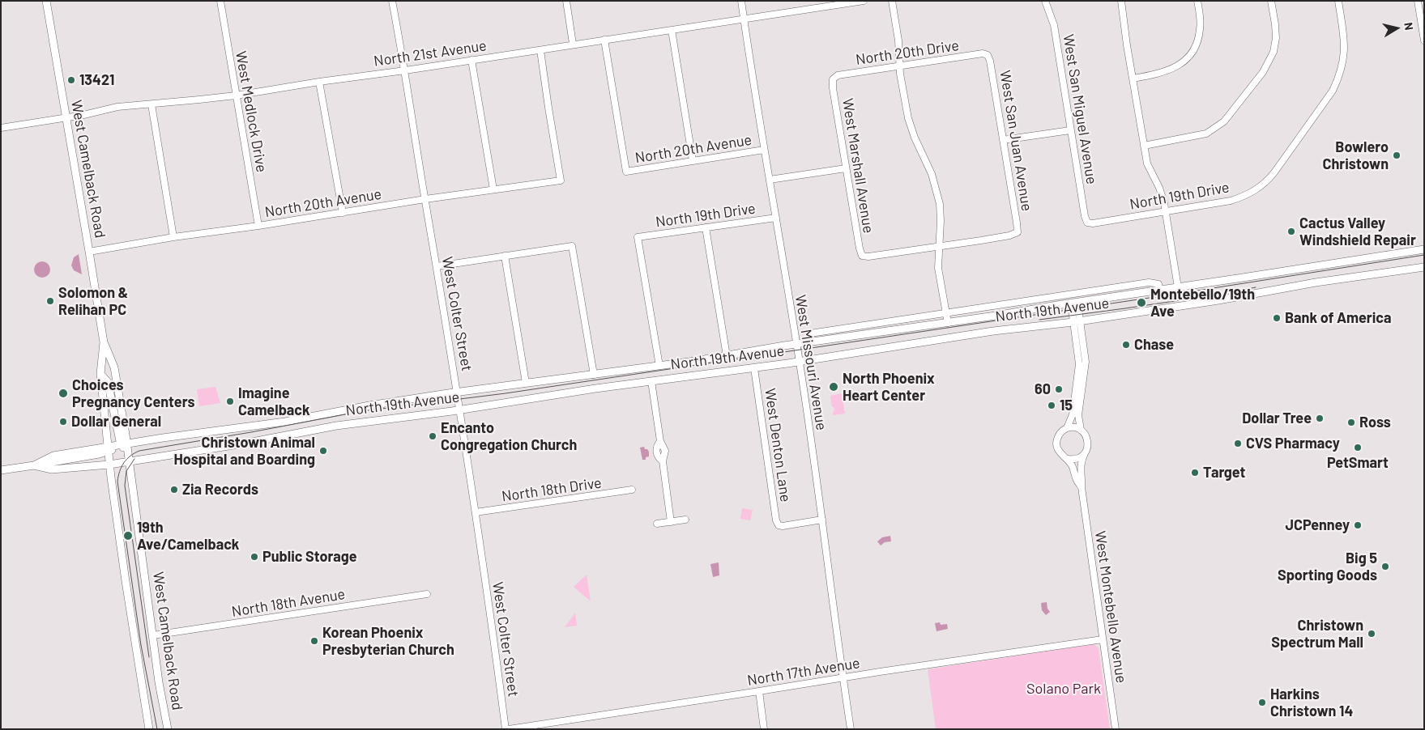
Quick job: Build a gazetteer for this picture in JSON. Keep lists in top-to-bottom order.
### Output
{
  "streets": {
    "main road": ["West Camelback Road", "North 19th Avenue"],
    "street": [
      "North 20th Drive",
      "North 21st Avenue",
      "West San Miguel Avenue",
      "West Medlock Drive",
      "West San Juan Avenue",
      "North 20th Avenue",
      "West Marshall Avenue",
      "North 19th Drive",
      "West Colter Street",
      "West Missouri Avenue",
      "West Denton Lane",
      "North 18th Drive",
      "North 18th Avenue",
      "West Montebello Avenue",
      "North 17th Avenue"
    ]
  },
  "crossings": [
    ["North 20th Drive", "West San Juan Avenue"],
    ["North 20th Drive", "West Marshall Avenue"],
    ["North 21st Avenue", "West Medlock Drive"],
    ["North 21st Avenue", "North 20th Avenue"],
    ["North 21st Avenue", "West Camelback Road"],
    ["North 21st Avenue", "West Colter Street"],
    ["North 21st Avenue", "West Missouri Avenue"],
    ["West San Miguel Avenue", "North 19th Drive"],
    ["West Medlock Drive", "North 20th Avenue"],
    ["West San Juan Avenue", "West Marshall Avenue"],
    ["North 20th Avenue", "West Camelback Road"],
    ["North 20th Avenue", "West Colter Street"],
    ["North 20th Avenue", "West Missouri Avenue"],
    ["West Camelback Road", "North 19th Avenue"],
    ["West Camelback Road", "North 18th Avenue"],
    ["North 19th Drive", "North 19th Avenue"],
    ["North 19th Drive", "West Missouri Avenue"],
    ["North 19th Avenue", "West Colter Street"],
    ["North 19th Avenue", "West Missouri Avenue"],
    ["North 19th Avenue", "West Denton Lane"],
    ["West Colter Street", "North 18th Drive"],
    ["West Missouri Avenue", "West Denton Lane"],
    ["West Missouri Avenue", "North 17th Avenue"],
    ["West Montebello Avenue", "North 17th Avenue"]
  ],
  "parks": ["Solano Park"],
  "places": [
    "13421",
    "Bowlero Christown",
    "Cactus Valley Windshield Repair",
    "Solomon & Relihan PC",
    "Montebello/19th Ave",
    "Bank of America",
    "Chase",
    "North Phoenix Heart Center",
    "60",
    "Choices Pregnancy Centers",
    "Imagine Camelback",
    "15",
    "Dollar Tree",
    "Dollar General",
    "Ross",
    "Encanto Congregation Church",
    "CVS Pharmacy",
    "PetSmart",
    "Christown Animal Hospital and Boarding",
    "Target",
    "Zia Records",
    "JCPenney",
    "19th Ave/Camelback",
    "Public Storage",
    "Big 5 Sporting Goods",
    "Christown Spectrum Mall",
    "Korean Phoenix Presbyterian Church",
    "Harkins Christown 14"
  ],
  "north": "right"
}
